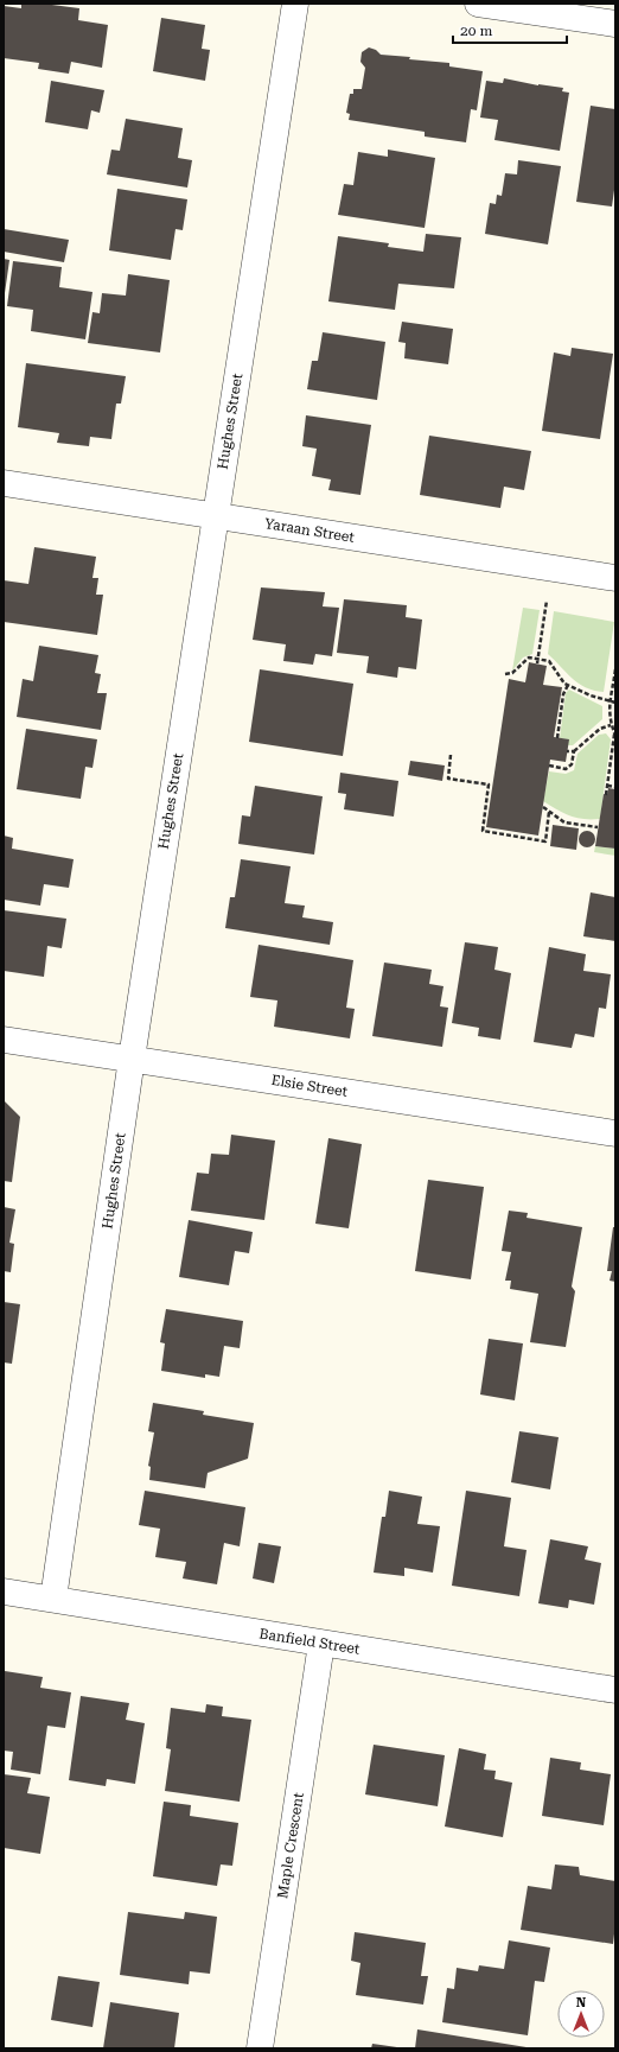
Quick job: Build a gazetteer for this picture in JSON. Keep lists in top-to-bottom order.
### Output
{
  "streets": {
    "street": [
      "Hughes Street",
      "Yaraan Street",
      "Elsie Street",
      "Banfield Street",
      "Maple Crescent"
    ]
  },
  "crossings": [
    ["Hughes Street", "Yaraan Street"],
    ["Hughes Street", "Elsie Street"],
    ["Hughes Street", "Banfield Street"],
    ["Banfield Street", "Maple Crescent"]
  ],
  "scale_bar": "20 m",
  "north": "top"
}
